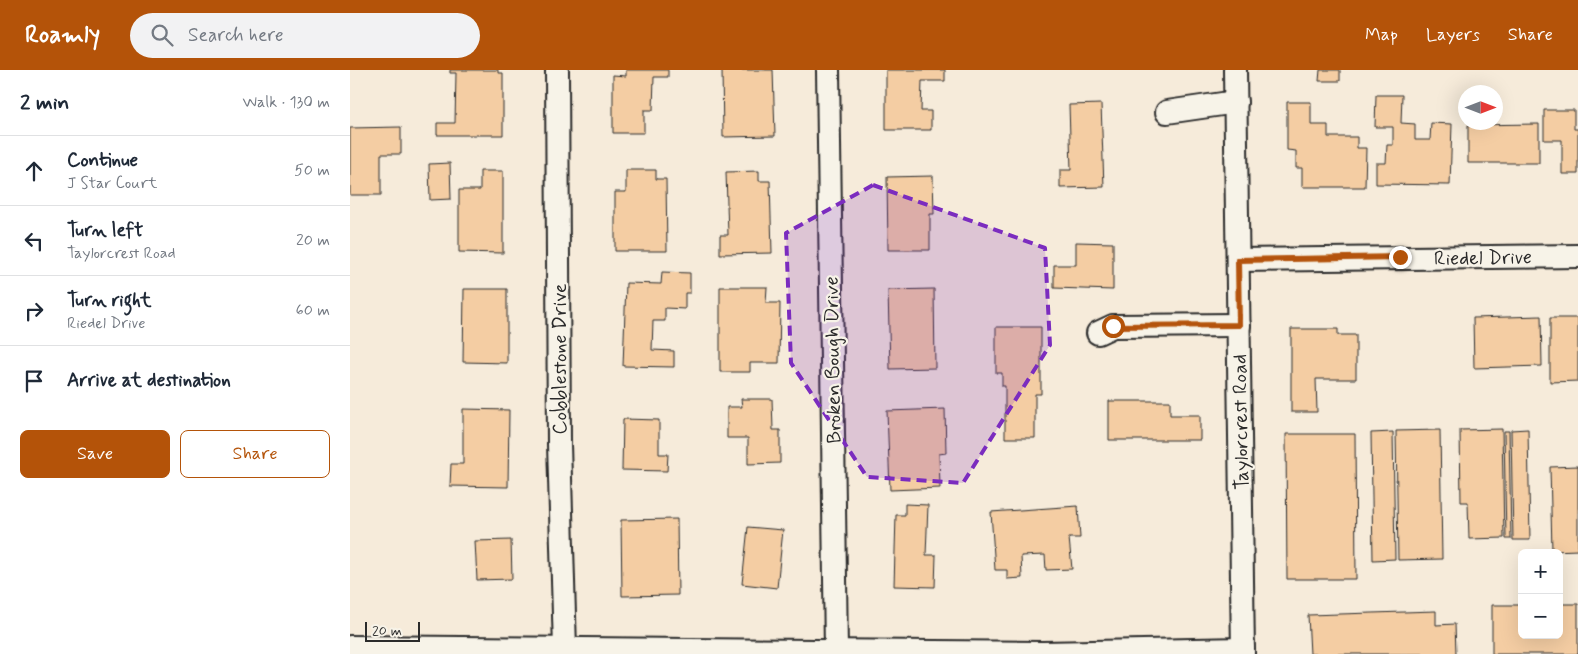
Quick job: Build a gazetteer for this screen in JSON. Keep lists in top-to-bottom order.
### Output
{
  "streets": {
    "street": [
      "Riedel Drive",
      "Cobblestone Drive",
      "Broken Bough Drive",
      "Taylorcrest Road"
    ]
  },
  "crossings": [
    ["Riedel Drive", "Taylorcrest Road"]
  ],
  "scale_bar": "20 m",
  "north": "right",
  "page": {
    "header": "Roamly",
    "search": "Search here",
    "nav": ["Map", "Layers", "Share"],
    "heading": ["2 min", "Walk · 130 m"],
    "list": [
      ["Continue", "J Star Court", "50 m"],
      ["Turn left", "Taylorcrest Road", "20 m"],
      ["Turn right", "Riedel Drive", "60 m"],
      "Arrive at destination"
    ],
    "buttons": ["Save", "Share"],
    "map_buttons": ["+", "−"],
    "scale": "20 m"
  }
}
